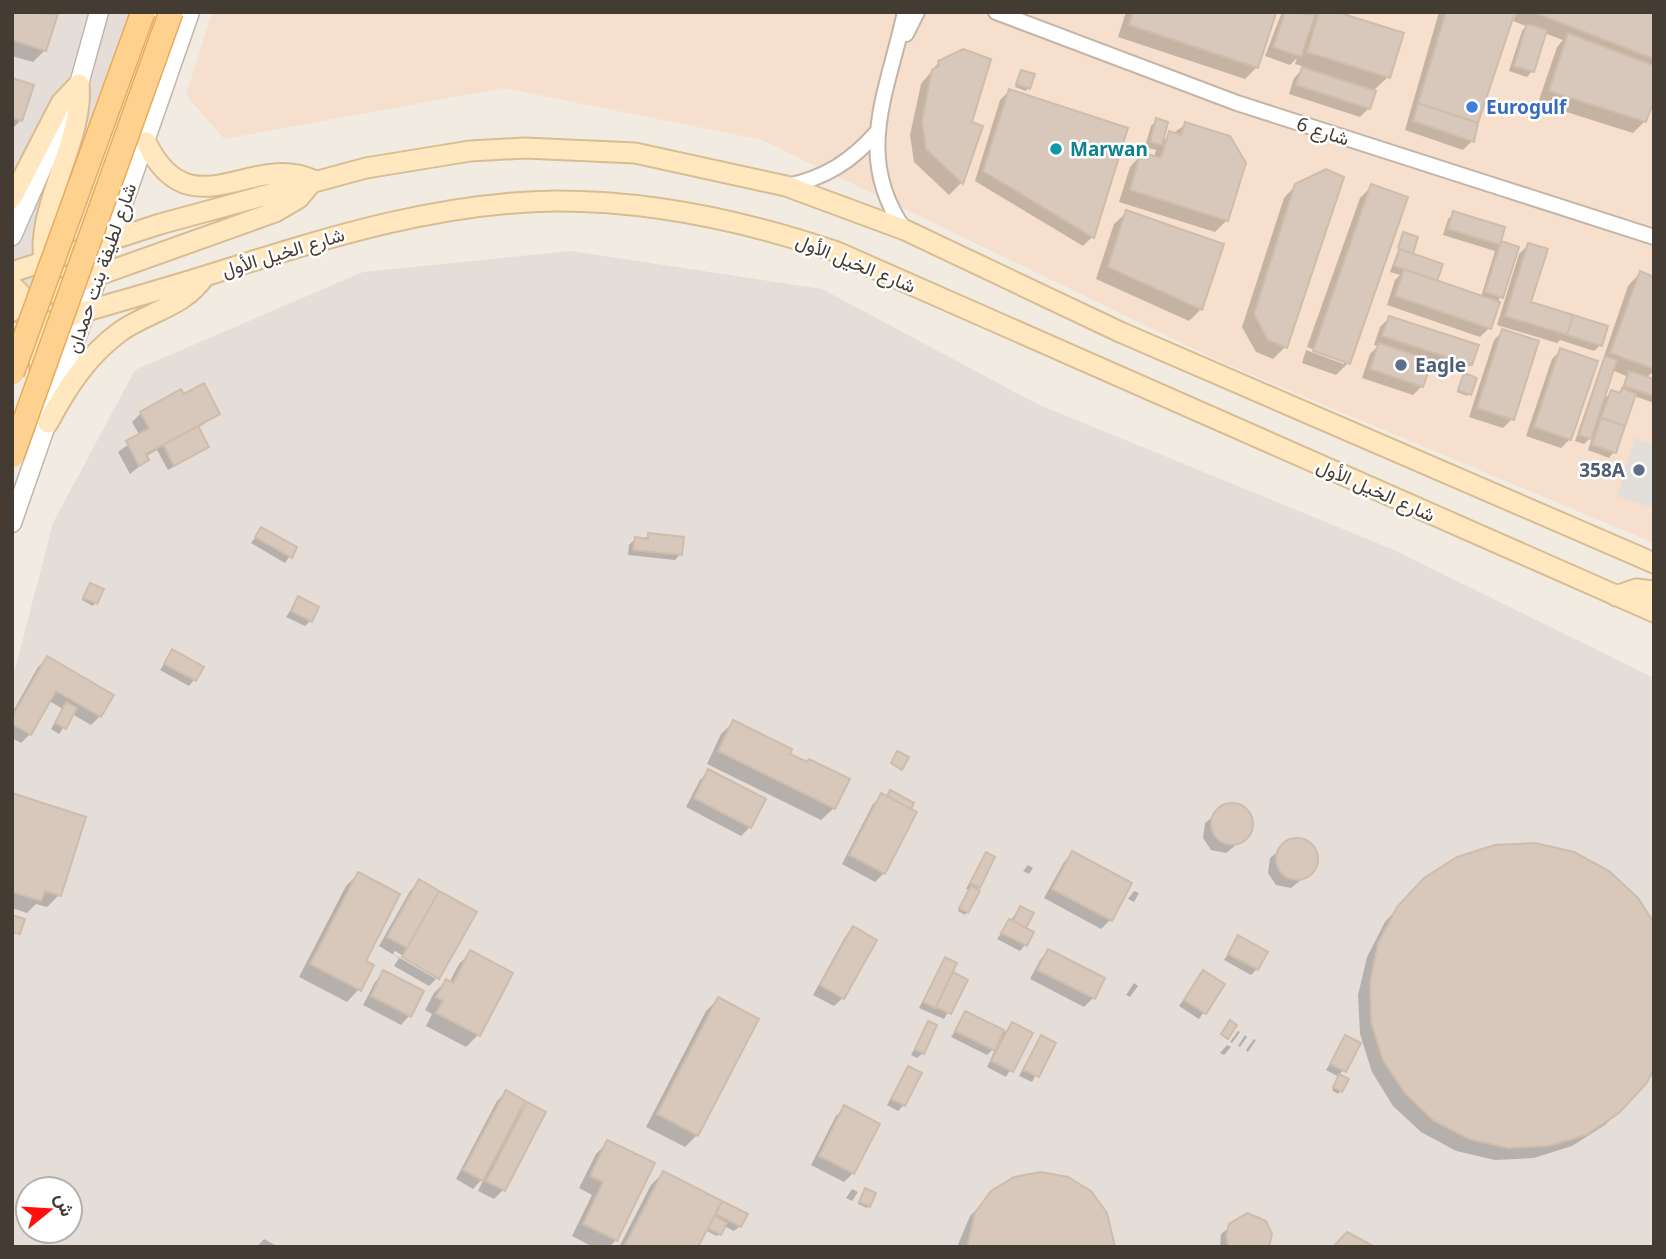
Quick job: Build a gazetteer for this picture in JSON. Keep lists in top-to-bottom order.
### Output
{
  "streets": {
    "main road": ["شارع الخيل الأول", "شارع لطيفة بنت حمدان"],
    "street": ["شارع 6"]
  },
  "crossings": [
    ["شارع الخيل الأول", "شارع لطيفة بنت حمدان"]
  ],
  "places": [
    "Eurogulf",
    "Marwan",
    "Eagle",
    "358A"
  ],
  "north": "right"
}
